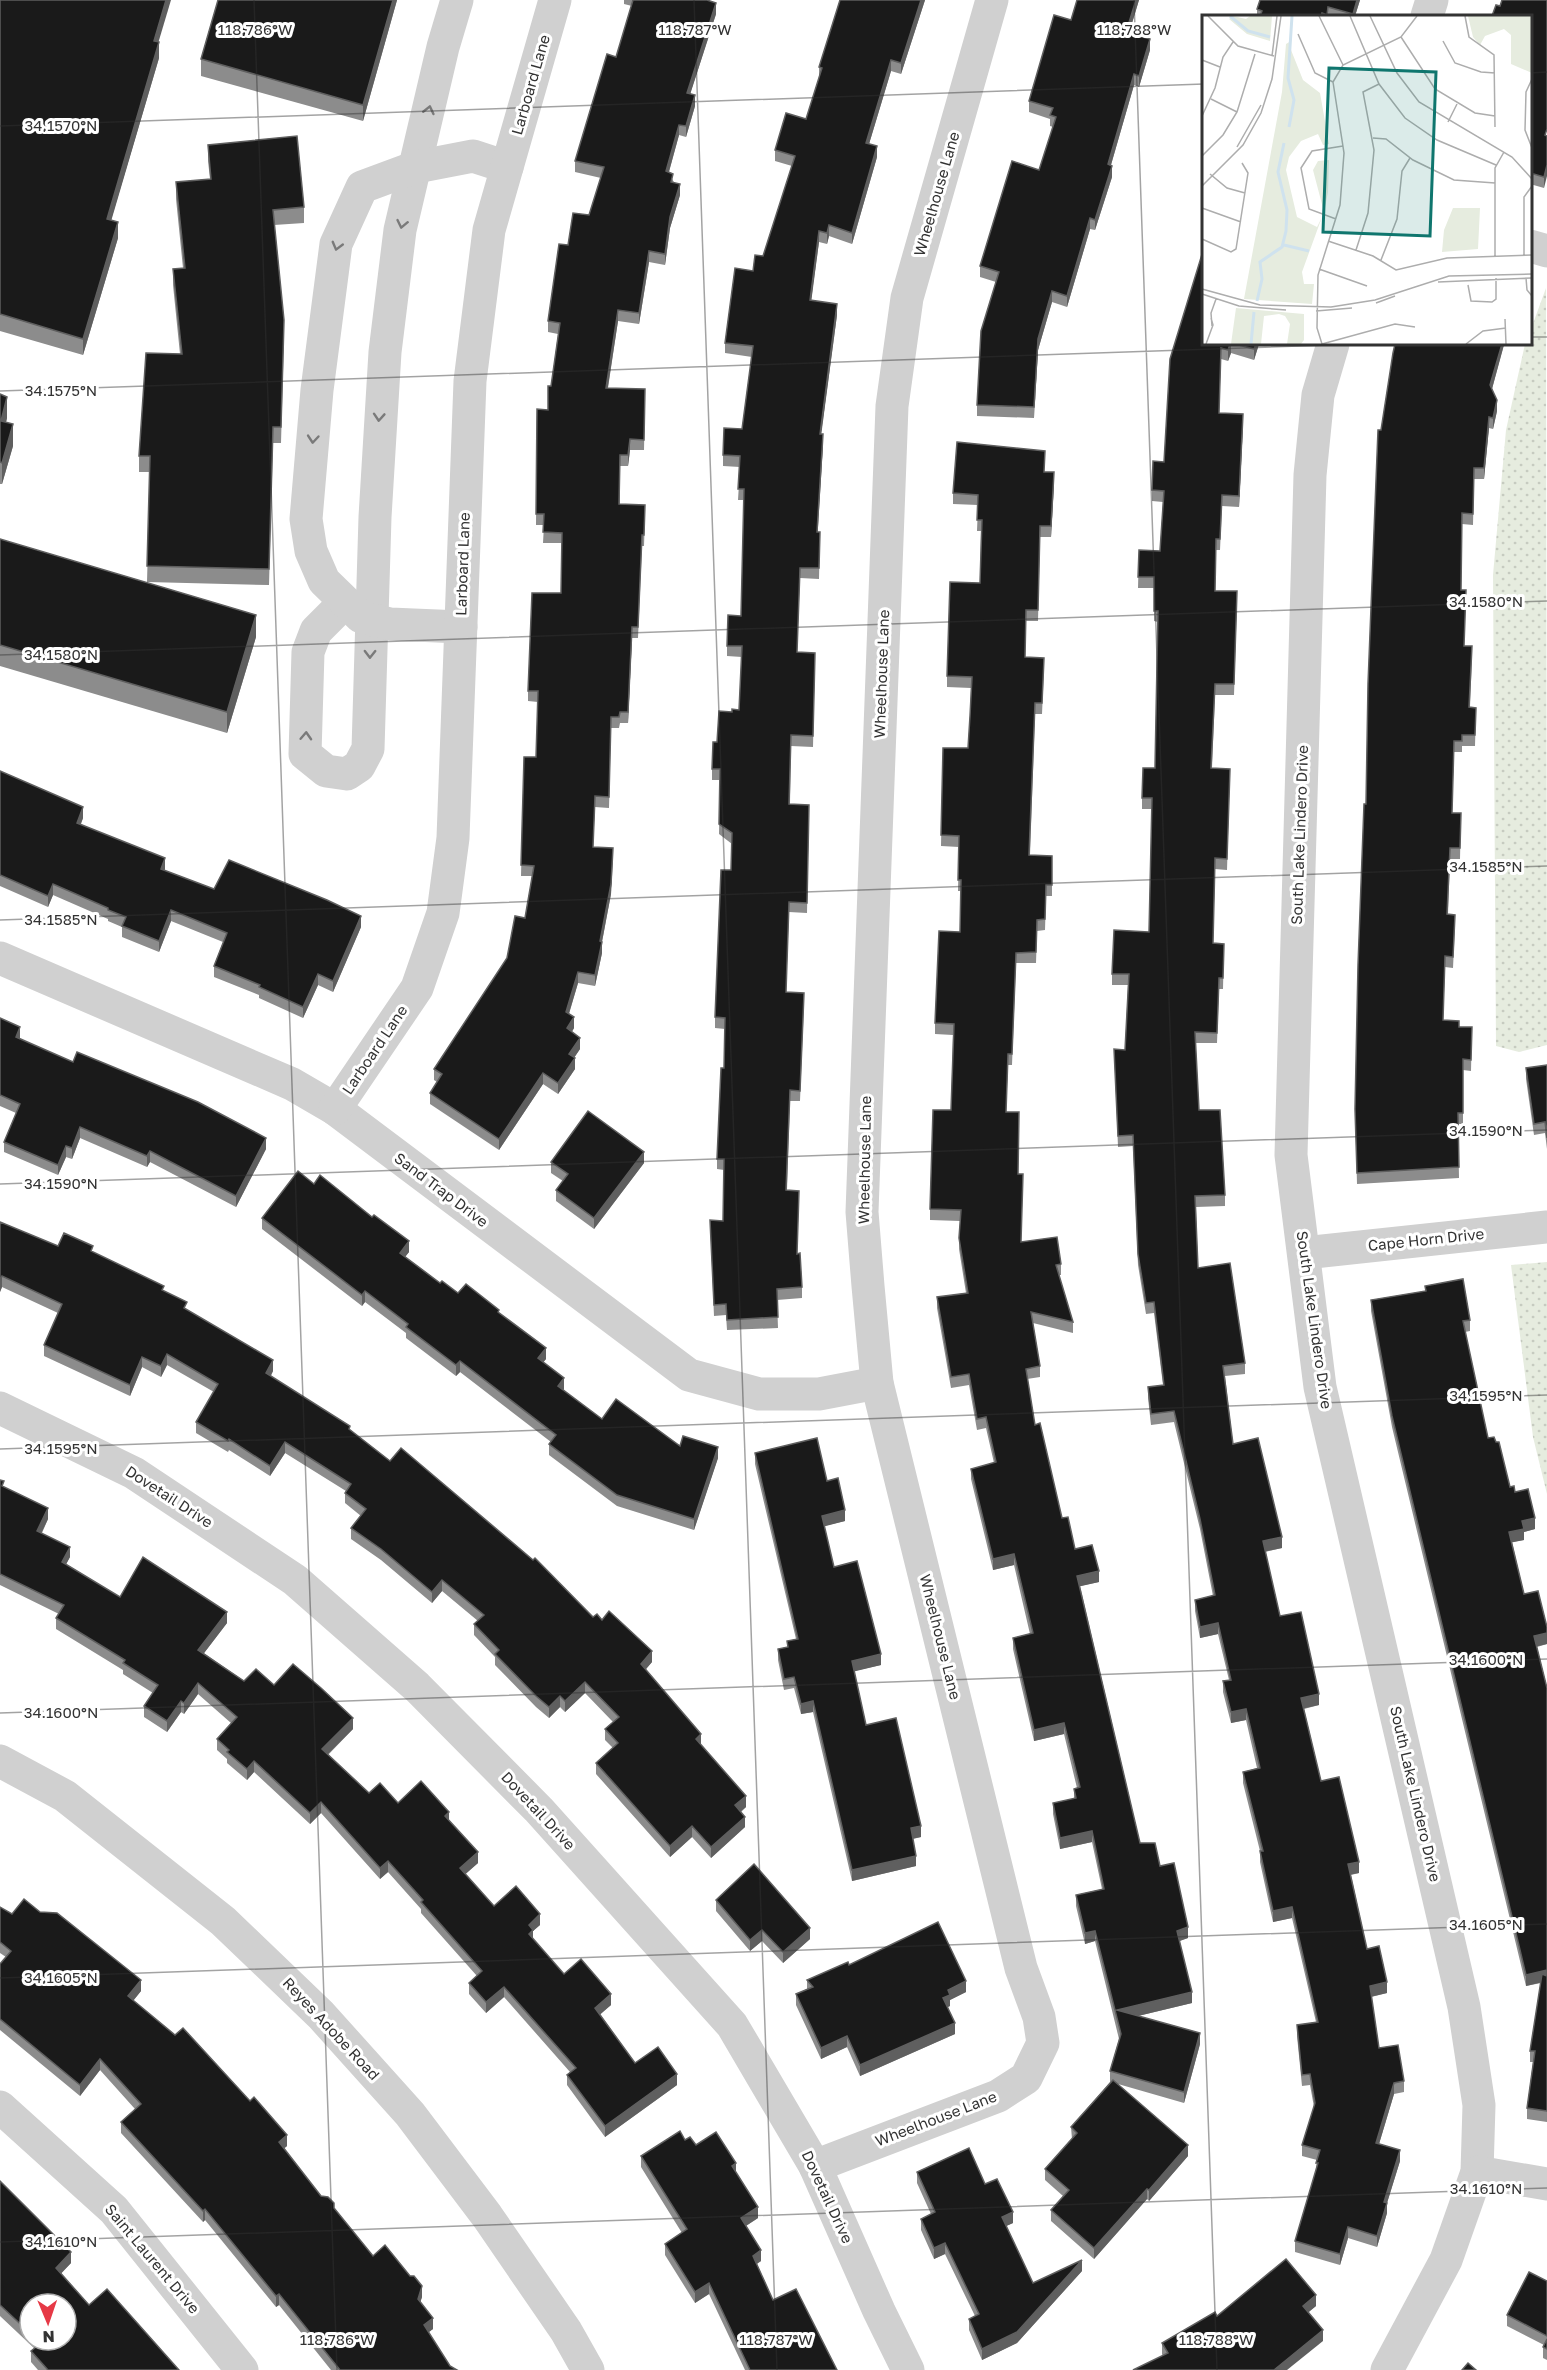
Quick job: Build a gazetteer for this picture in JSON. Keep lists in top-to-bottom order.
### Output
{
  "streets": {
    "street": [
      "Larboard Lane",
      "Wheelhouse Lane",
      "South Lake Lindero Drive",
      "Sand Trap Drive",
      "Cape Horn Drive",
      "Dovetail Drive",
      "Reyes Adobe Road",
      "Saint Laurent Drive"
    ]
  },
  "crossings": [
    ["Larboard Lane", "Sand Trap Drive"],
    ["Wheelhouse Lane", "Sand Trap Drive"],
    ["Wheelhouse Lane", "Dovetail Drive"],
    ["South Lake Lindero Drive", "Cape Horn Drive"]
  ],
  "north": "bottom",
  "coordinates": [
    "118.786°W",
    "118.787°W",
    "118.788°W",
    "34.1570°N",
    "34.1575°N",
    "34.1580°N",
    "34.1585°N",
    "34.1590°N",
    "34.1595°N",
    "34.1600°N",
    "34.1605°N",
    "34.1610°N"
  ]
}
